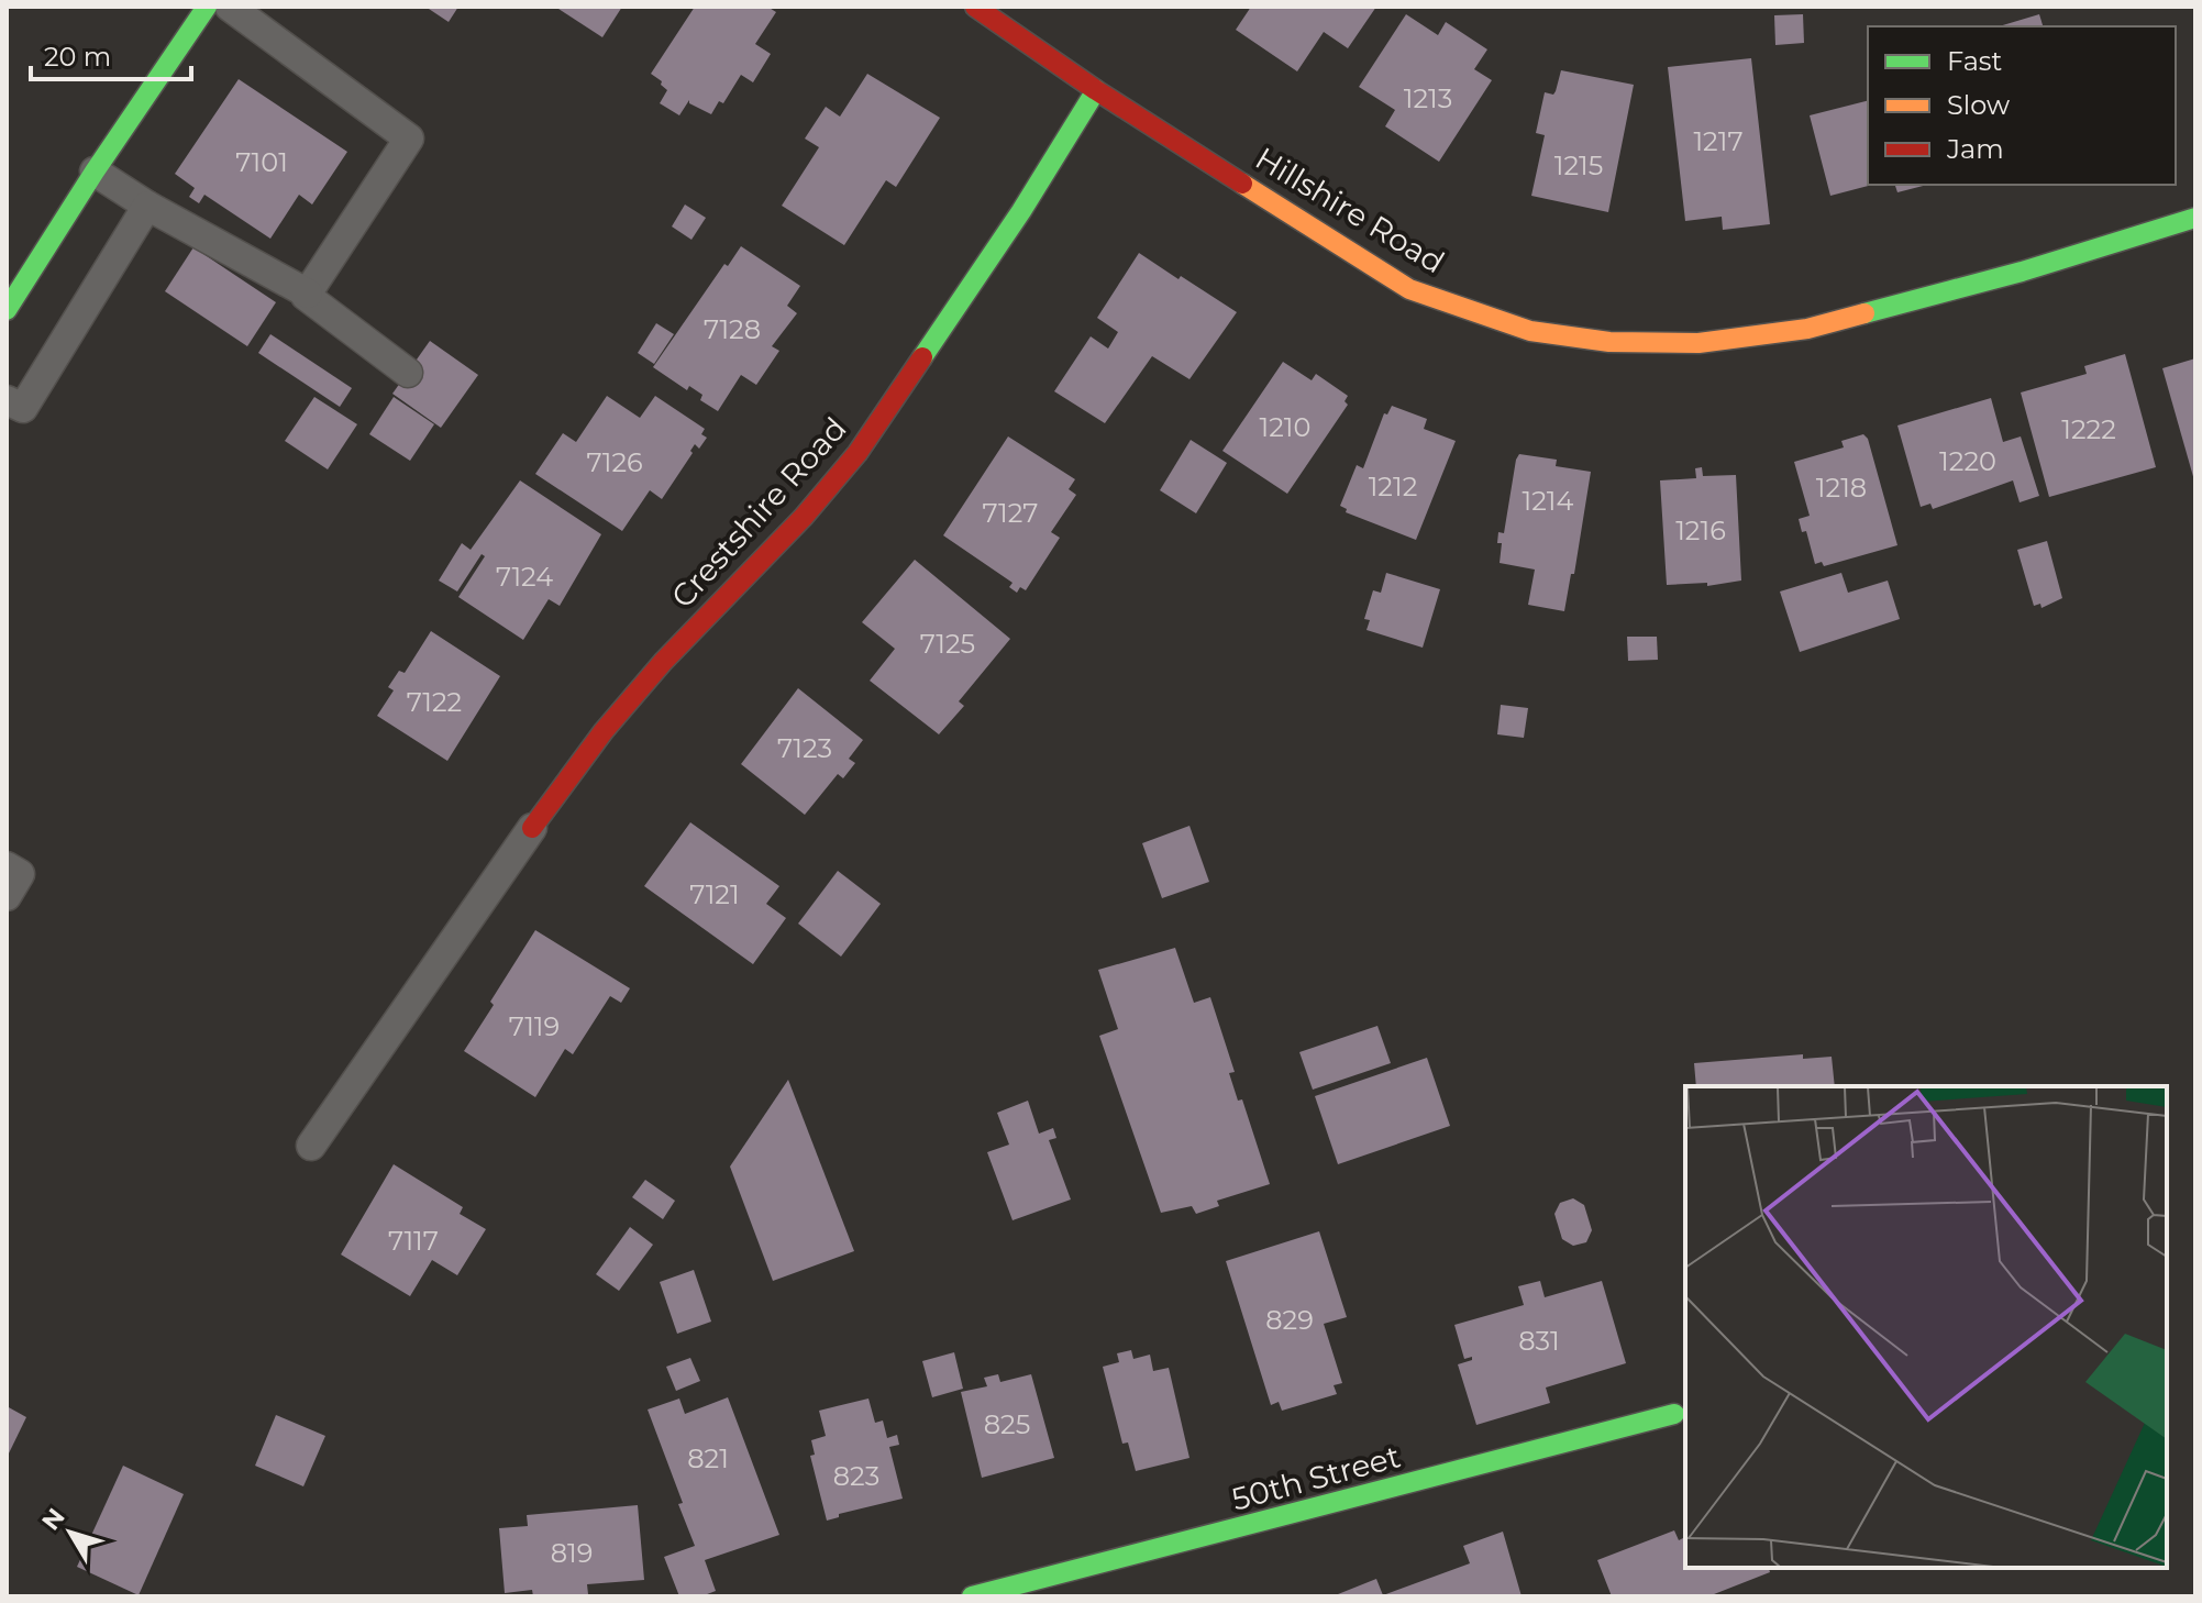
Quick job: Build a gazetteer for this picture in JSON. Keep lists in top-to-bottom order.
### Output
{
  "streets": {
    "street": ["Hillshire Road", "Crestshire Road", "50th Street"]
  },
  "crossings": [
    ["Hillshire Road", "Crestshire Road"]
  ],
  "house_numbers": [
    "1213",
    "1217",
    "7101",
    "1215",
    "7128",
    "1210",
    "1222",
    "1220",
    "7126",
    "1212",
    "1218",
    "1214",
    "7127",
    "1216",
    "7124",
    "7125",
    "7122",
    "7123",
    "7121",
    "7119",
    "7117",
    "829",
    "831",
    "825",
    "821",
    "823",
    "819"
  ],
  "legend": ["Fast", "Slow", "Jam"],
  "scale_bar": "20 m",
  "north": "top left"
}
